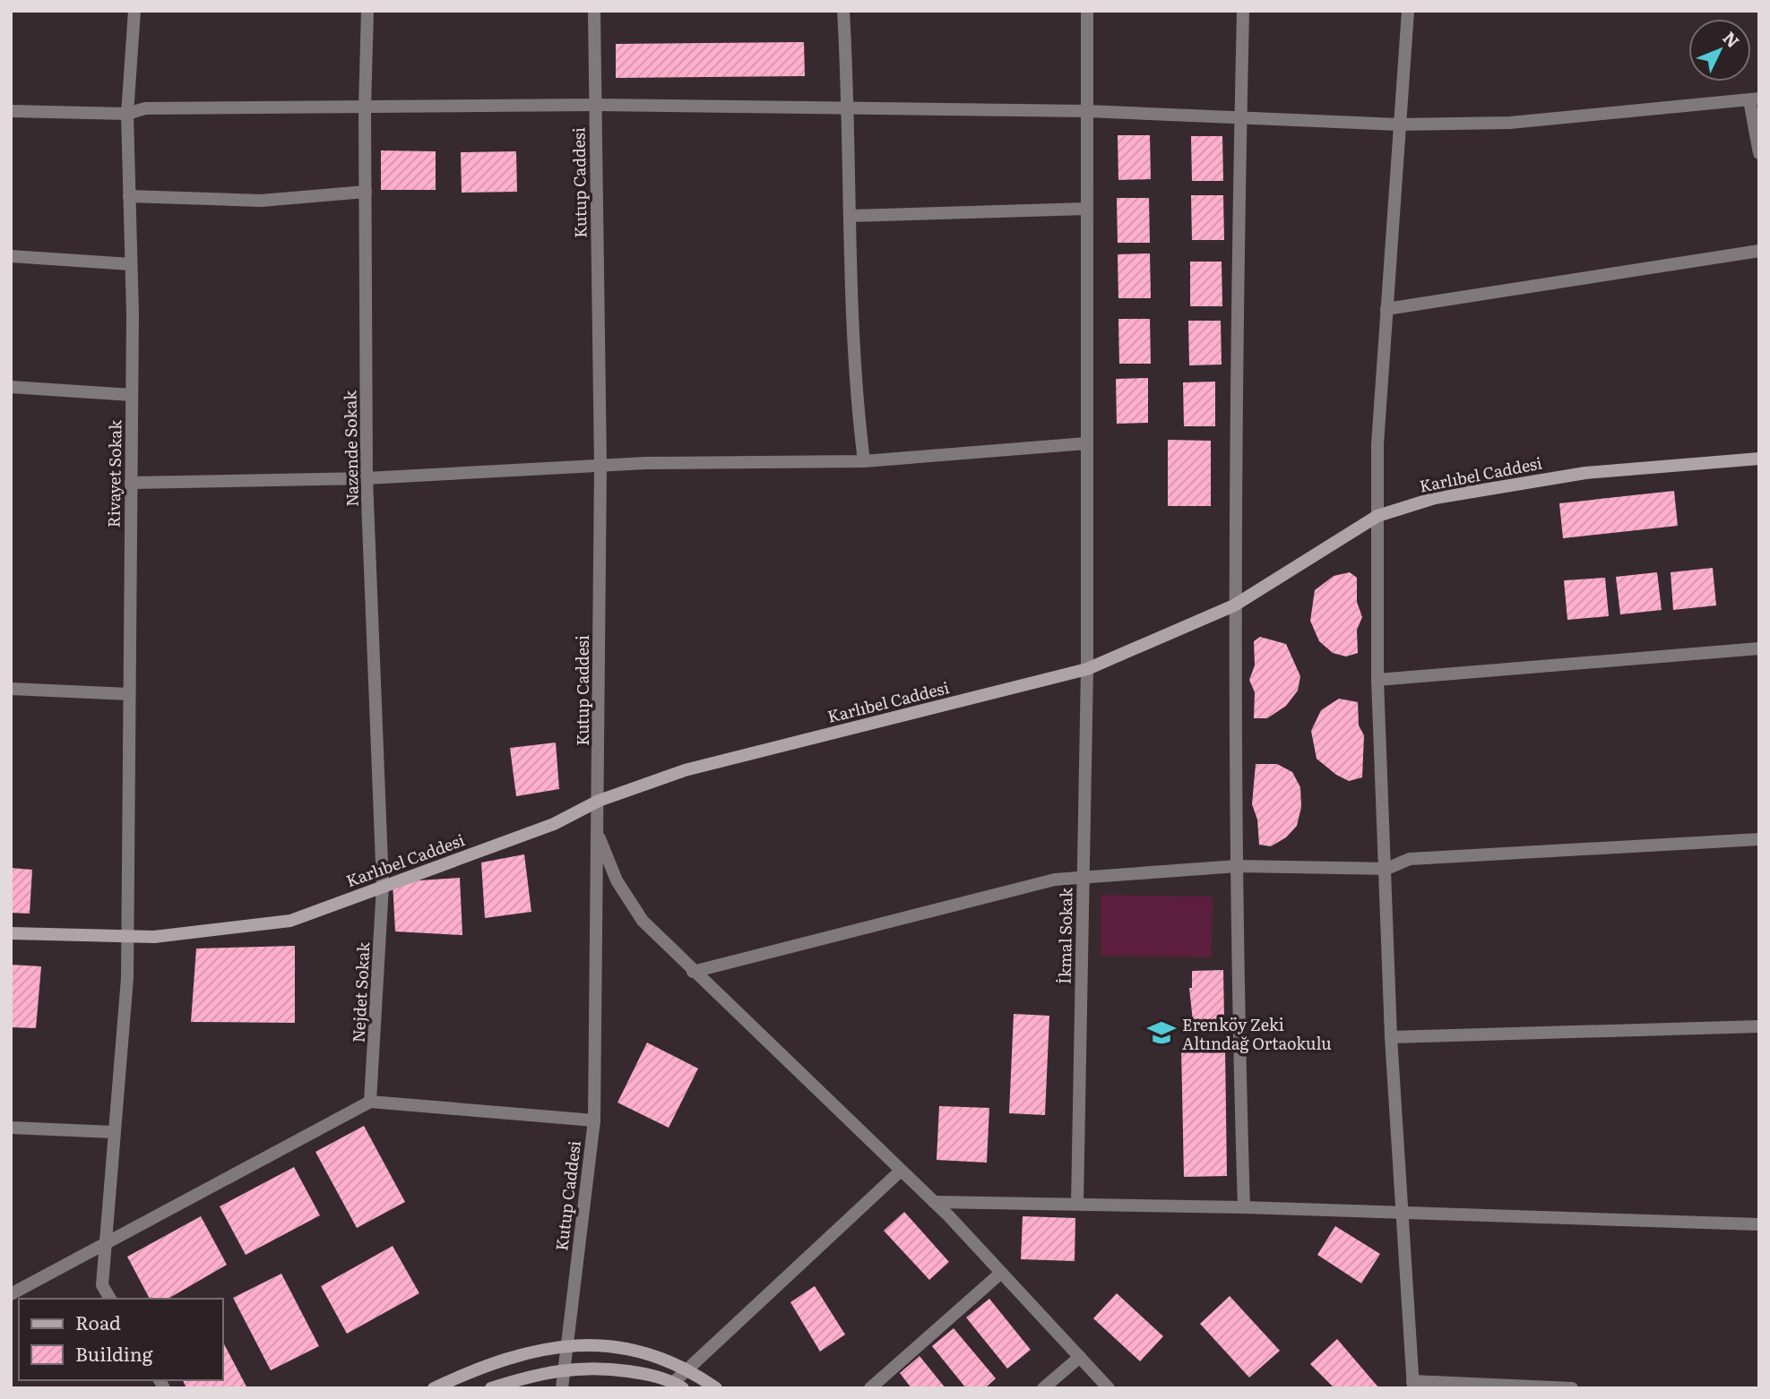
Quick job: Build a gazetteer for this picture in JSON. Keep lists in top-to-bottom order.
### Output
{
  "streets": {
    "street": [
      "Kutup Caddesi",
      "Nazende Sokak",
      "Rivayet Sokak",
      "Karlıbel Caddesi",
      "İkmal Sokak",
      "Nejdet Sokak"
    ]
  },
  "crossings": [
    ["Kutup Caddesi", "Karlıbel Caddesi"],
    ["Nazende Sokak", "Karlıbel Caddesi"],
    ["Nazende Sokak", "Nejdet Sokak"],
    ["Rivayet Sokak", "Karlıbel Caddesi"],
    ["Karlıbel Caddesi", "İkmal Sokak"],
    ["Karlıbel Caddesi", "Nejdet Sokak"]
  ],
  "places": {
    "school or university": ["Erenköy Zeki Altındağ Ortaokulu"]
  },
  "legend": ["Road", "Building"],
  "north": "top right"
}
